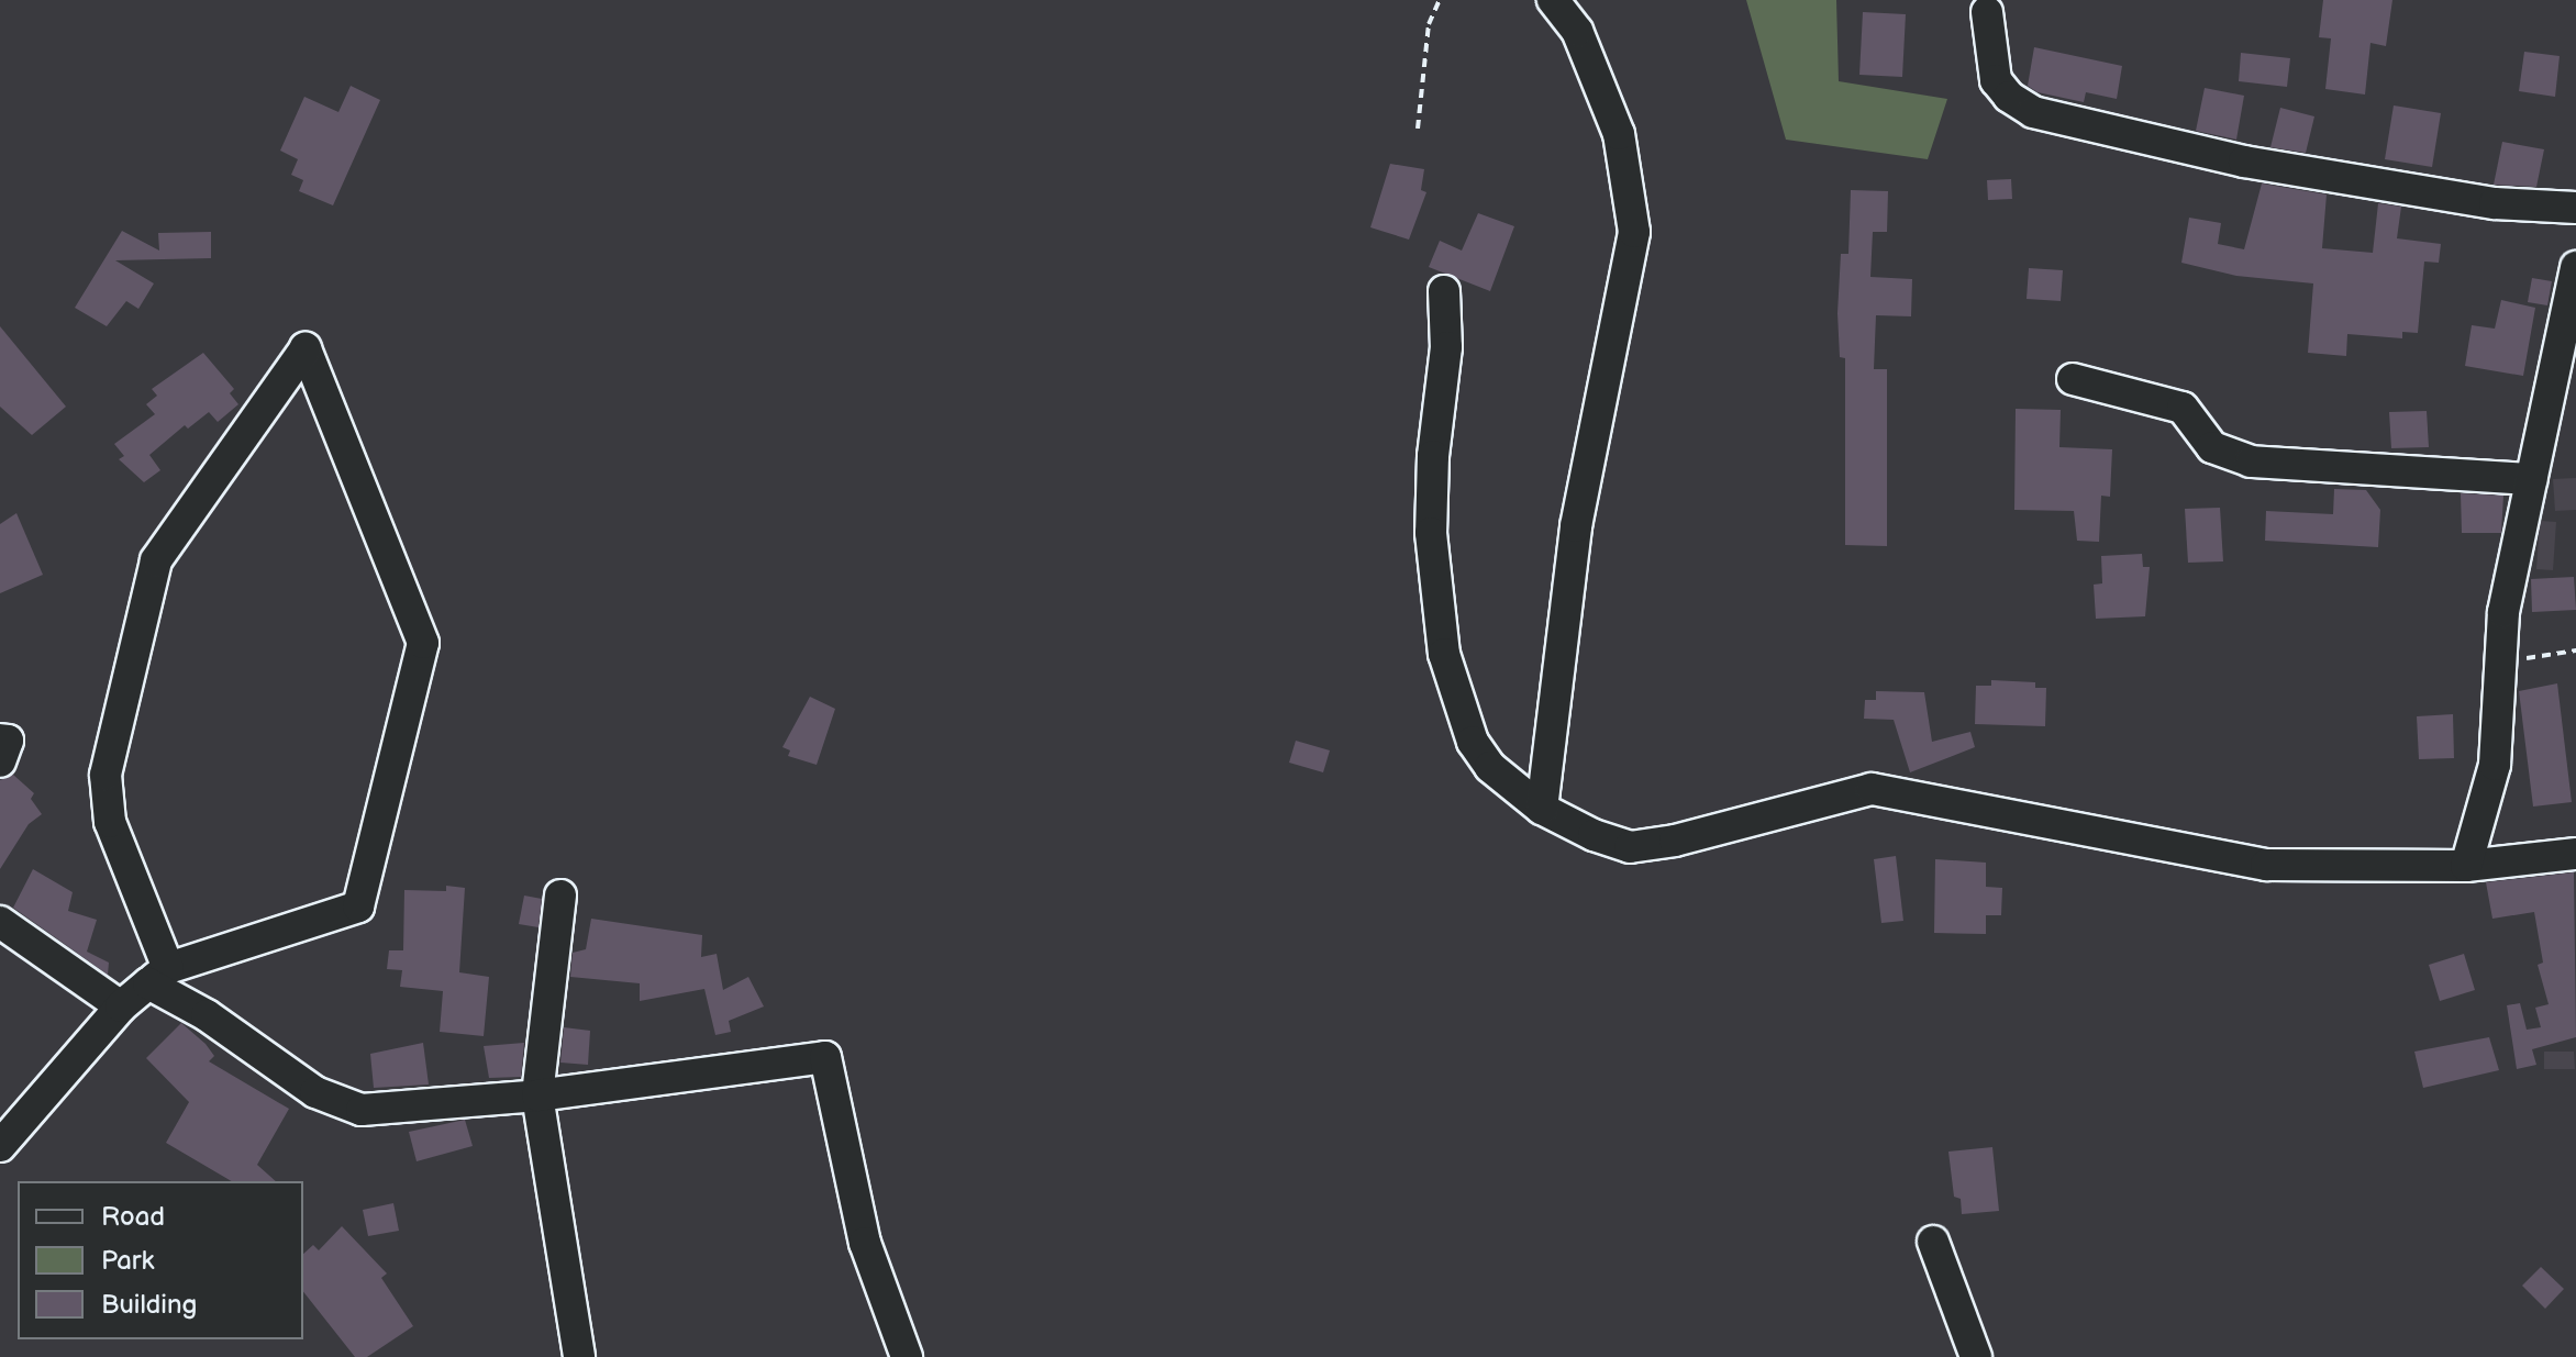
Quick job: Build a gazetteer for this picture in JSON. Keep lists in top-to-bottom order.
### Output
{
  "legend": ["Road", "Park", "Building"]
}
